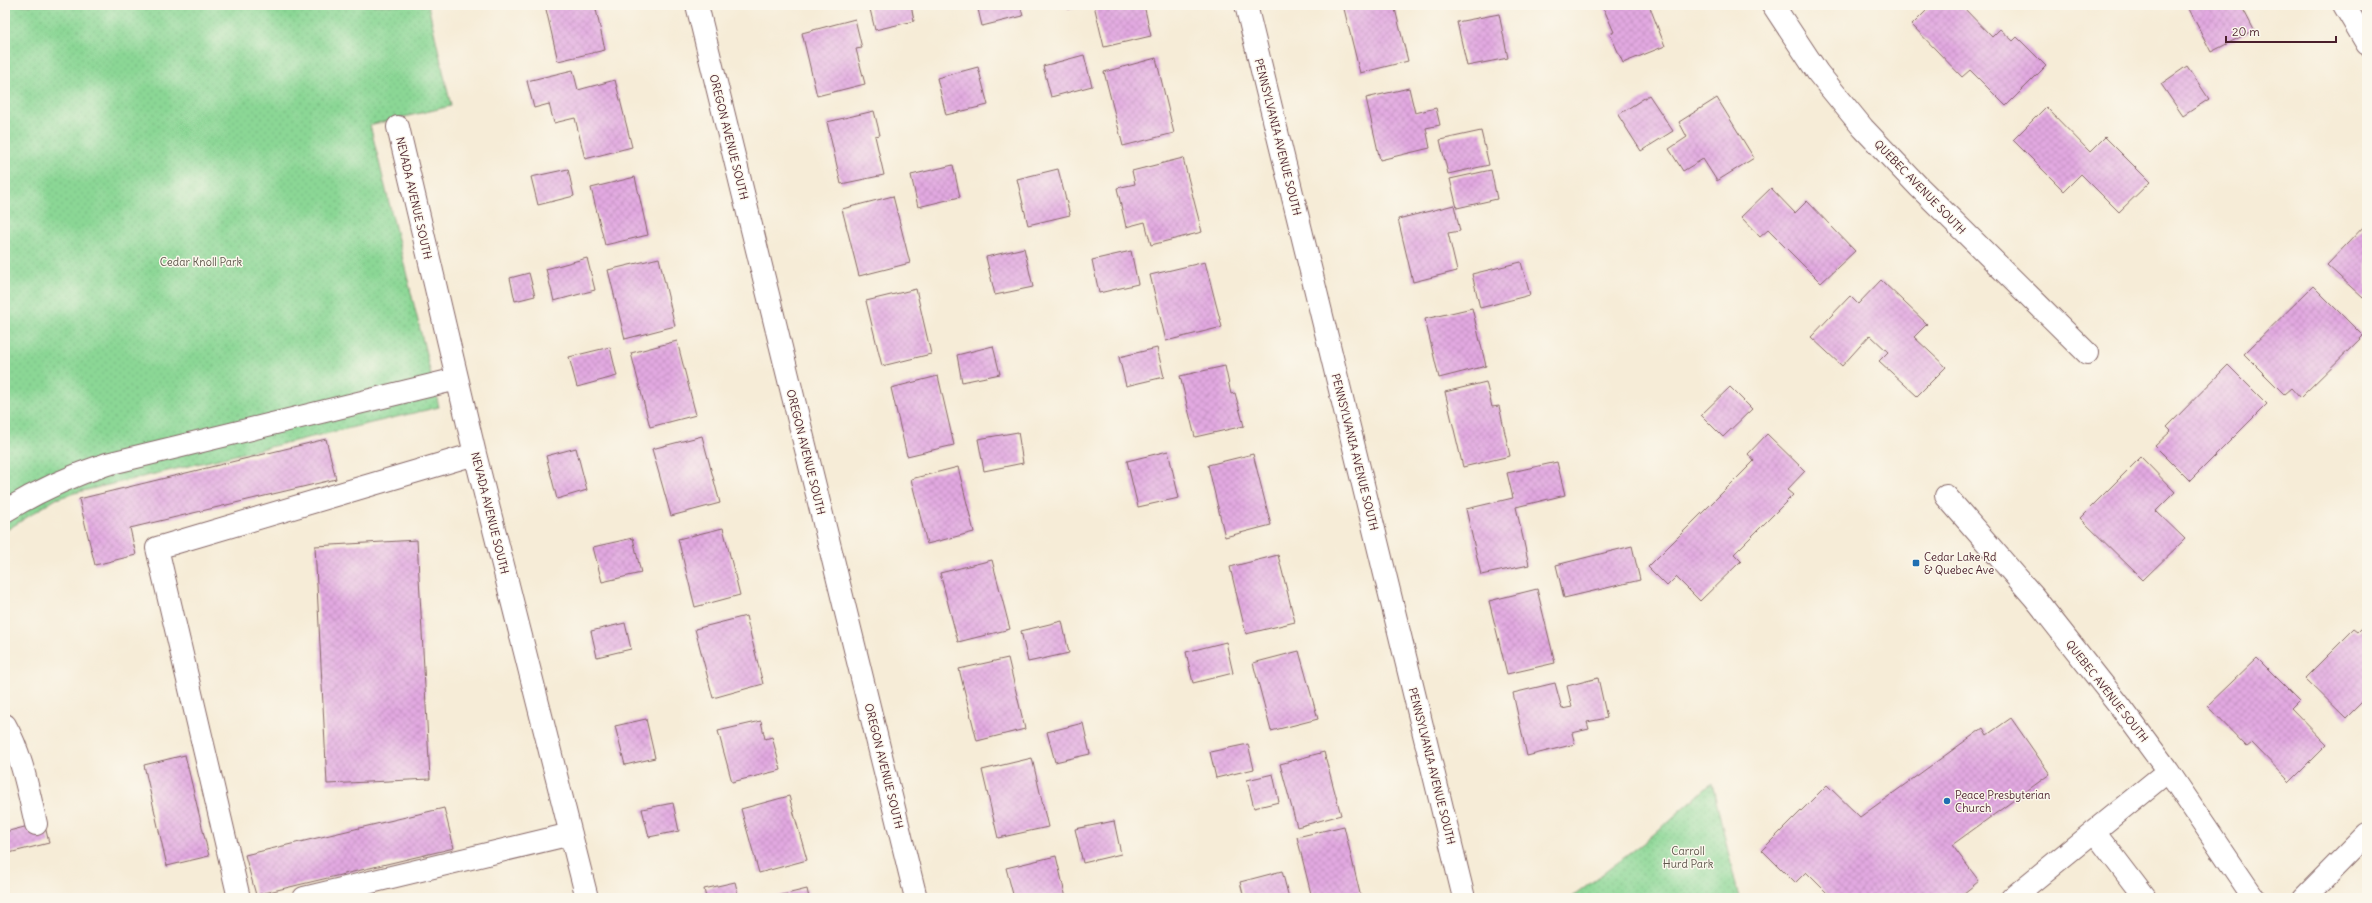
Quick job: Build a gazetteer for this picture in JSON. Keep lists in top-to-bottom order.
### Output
{
  "streets": {
    "street": [
      "OREGON AVENUE SOUTH",
      "PENNSYLVANIA AVENUE SOUTH",
      "QUEBEC AVENUE SOUTH",
      "NEVADA AVENUE SOUTH"
    ]
  },
  "parks": ["Cedar Knoll Park", "Carroll Hurd Park"],
  "places": {
    "transit": ["Cedar Lake Rd & Quebec Ave"],
    "other": ["Peace Presbyterian Church"]
  },
  "scale_bar": "20 m"
}
